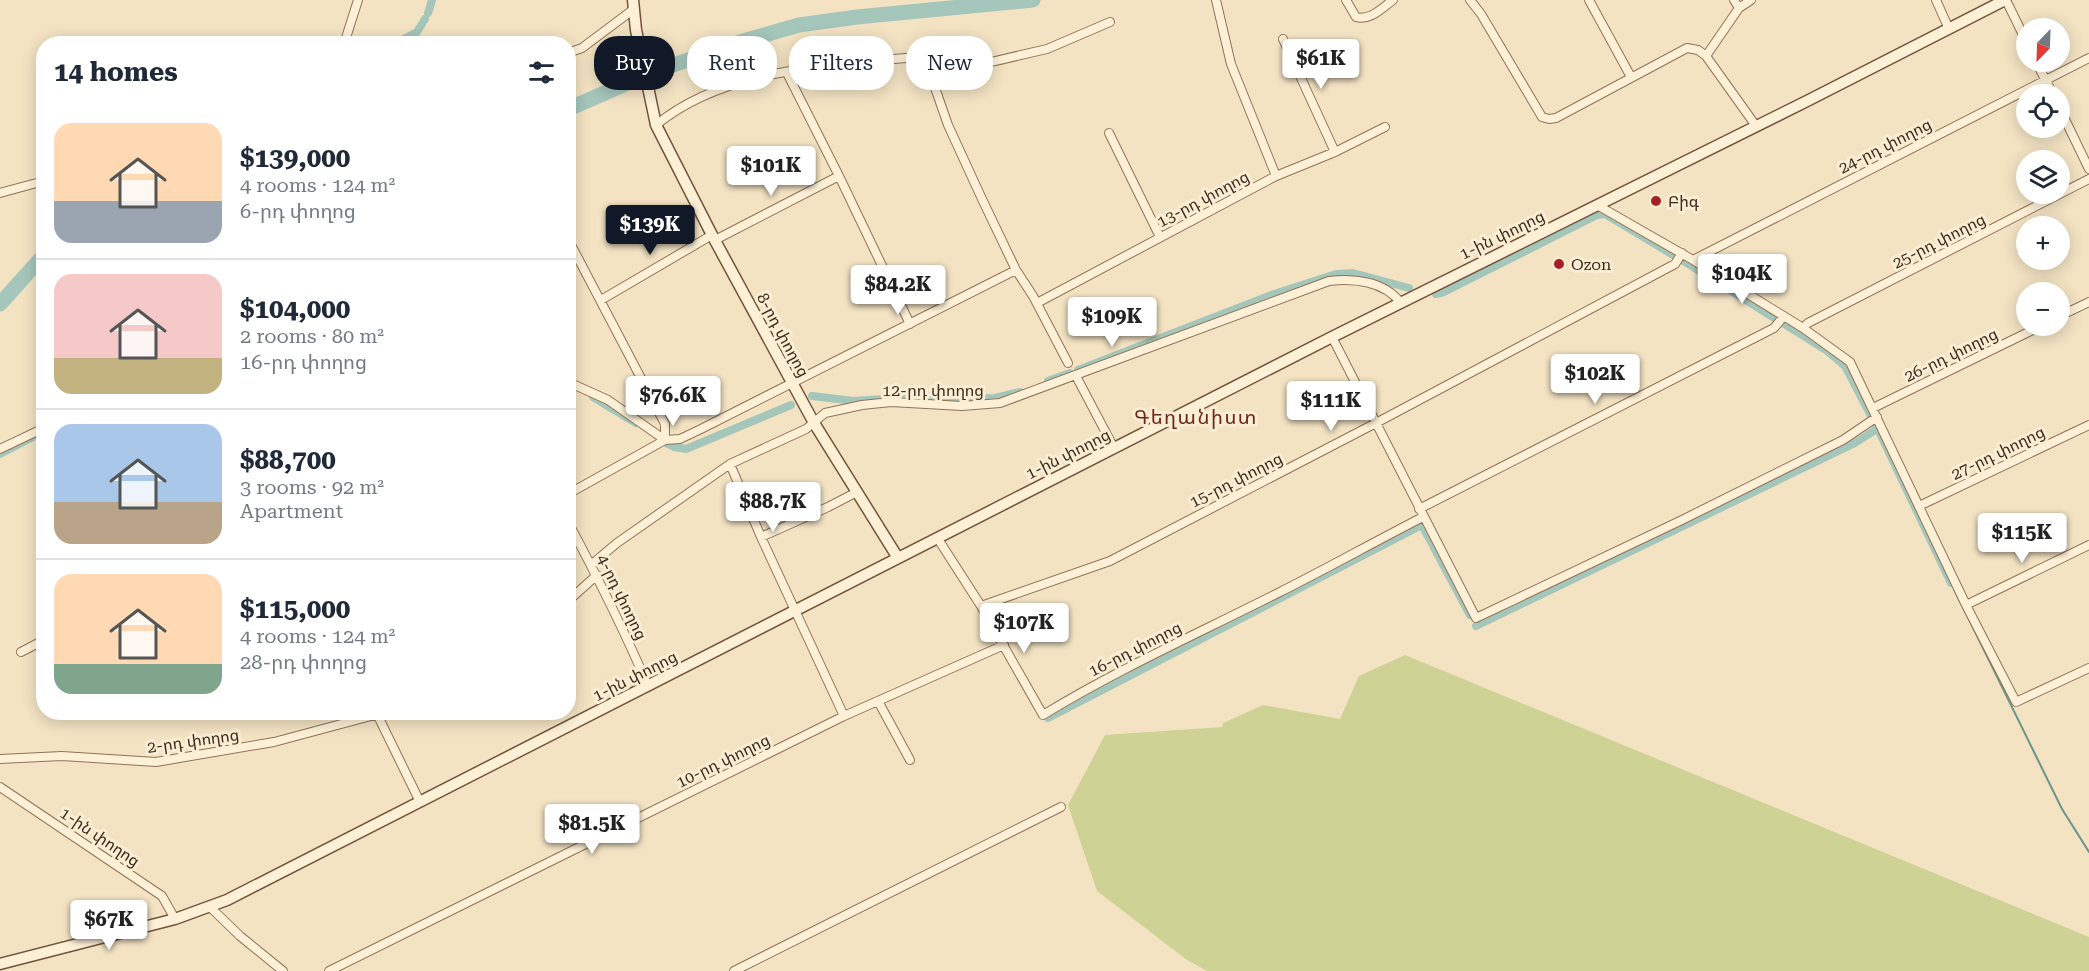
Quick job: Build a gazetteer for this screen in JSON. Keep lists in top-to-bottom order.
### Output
{
  "streets": {
    "main road": ["1-ին փողոց", "8-րդ փողոց"],
    "street": [
      "24-րդ փողոց",
      "13-րդ փողոց",
      "25-րդ փողոց",
      "26-րդ փողոց",
      "12-րդ փողոց",
      "27-րդ փողոց",
      "15-րդ փողոց",
      "4-րդ փողոց",
      "16-րդ փողոց",
      "2-րդ փողոց",
      "10-րդ փողոց"
    ]
  },
  "crossings": [
    ["1-ին փողոց", "8-րդ փողոց"],
    ["1-ին փողոց", "12-րդ փողոց"],
    ["1-ին փողոց", "4-րդ փողոց"],
    ["1-ին փողոց", "16-րդ փողոց"],
    ["8-րդ փողոց", "12-րդ փողոց"],
    ["12-րդ փողոց", "4-րդ փողոց"],
    ["15-րդ փողոց", "16-րդ փողոց"],
    ["16-րդ փողոց", "10-րդ փողոց"]
  ],
  "districts": ["Գեղանիստ"],
  "places": ["Բիգ", "Ozon"],
  "north": "bottom left",
  "page": {
    "map_buttons": ["+", "−"],
    "chip": [
      "Buy",
      "Rent",
      "Filters",
      "New"
    ],
    "heading": "14 homes",
    "price": [
      "$61K",
      "$101K",
      "$139K",
      "$104K",
      "$84.2K",
      "$109K",
      "$102K",
      "$76.6K",
      "$111K",
      "$88.7K",
      "$115K",
      "$107K",
      "$81.5K",
      "$67K"
    ],
    "list": [
      {
        "name": "$139,000",
        "note": "4 rooms · 124 m² · 6-րդ փողոց"
      },
      {
        "name": "$104,000",
        "note": "2 rooms · 80 m² · 16-րդ փողոց"
      },
      {
        "name": "$88,700",
        "note": "3 rooms · 92 m² · Apartment"
      },
      {
        "name": "$115,000",
        "note": "4 rooms · 124 m² · 28-րդ փողոց"
      }
    ]
  }
}
